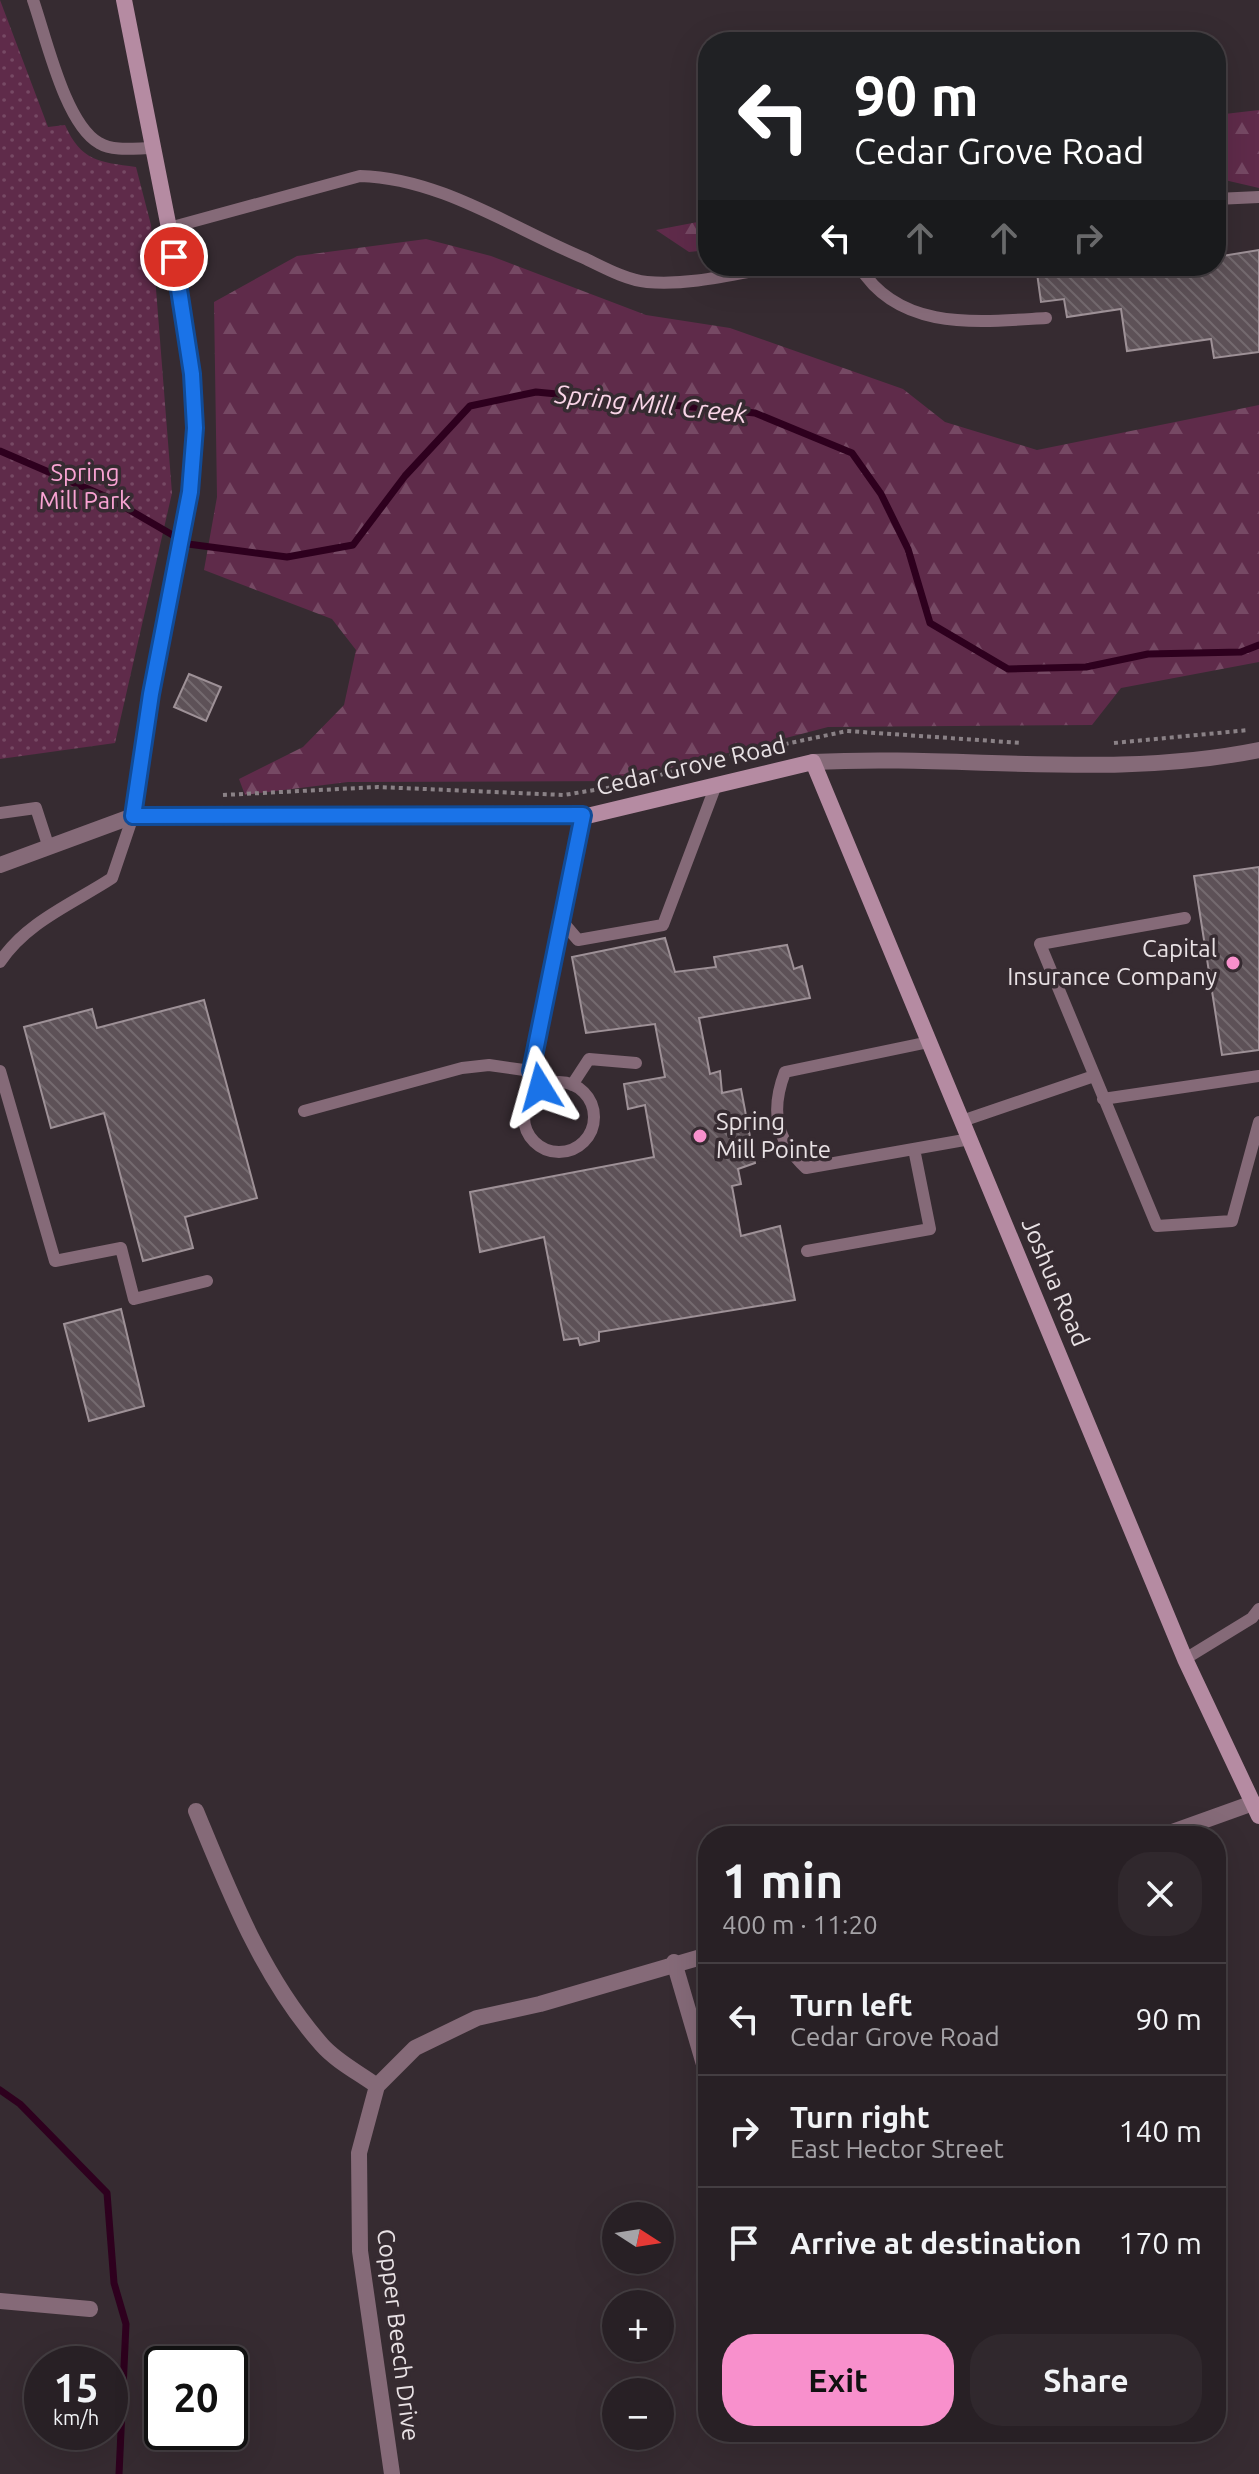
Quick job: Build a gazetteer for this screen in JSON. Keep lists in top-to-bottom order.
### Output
{
  "streets": {
    "main road": ["Cedar Grove Road", "Joshua Road"],
    "street": ["Copper Beech Drive"]
  },
  "crossings": [
    ["Cedar Grove Road", "Joshua Road"]
  ],
  "water": ["Spring Mill Creek"],
  "parks": ["Spring Mill Park"],
  "places": ["Capital Insurance Company", "Spring Mill Pointe"],
  "north": "right",
  "page": {
    "turn": ["90 m", "Cedar Grove Road"],
    "heading": ["1 min", "400 m · 11:20"],
    "list": [
      {
        "name": "Turn left",
        "note": "Cedar Grove Road",
        "value": "90 m"
      },
      {
        "name": "Turn right",
        "note": "East Hector Street",
        "value": "140 m"
      },
      {
        "name": "Arrive at destination",
        "value": "170 m"
      }
    ],
    "map_buttons": ["+", "−"],
    "buttons": ["Exit", "Share"],
    "speed": "15 km/h",
    "limit": "20"
  }
}
